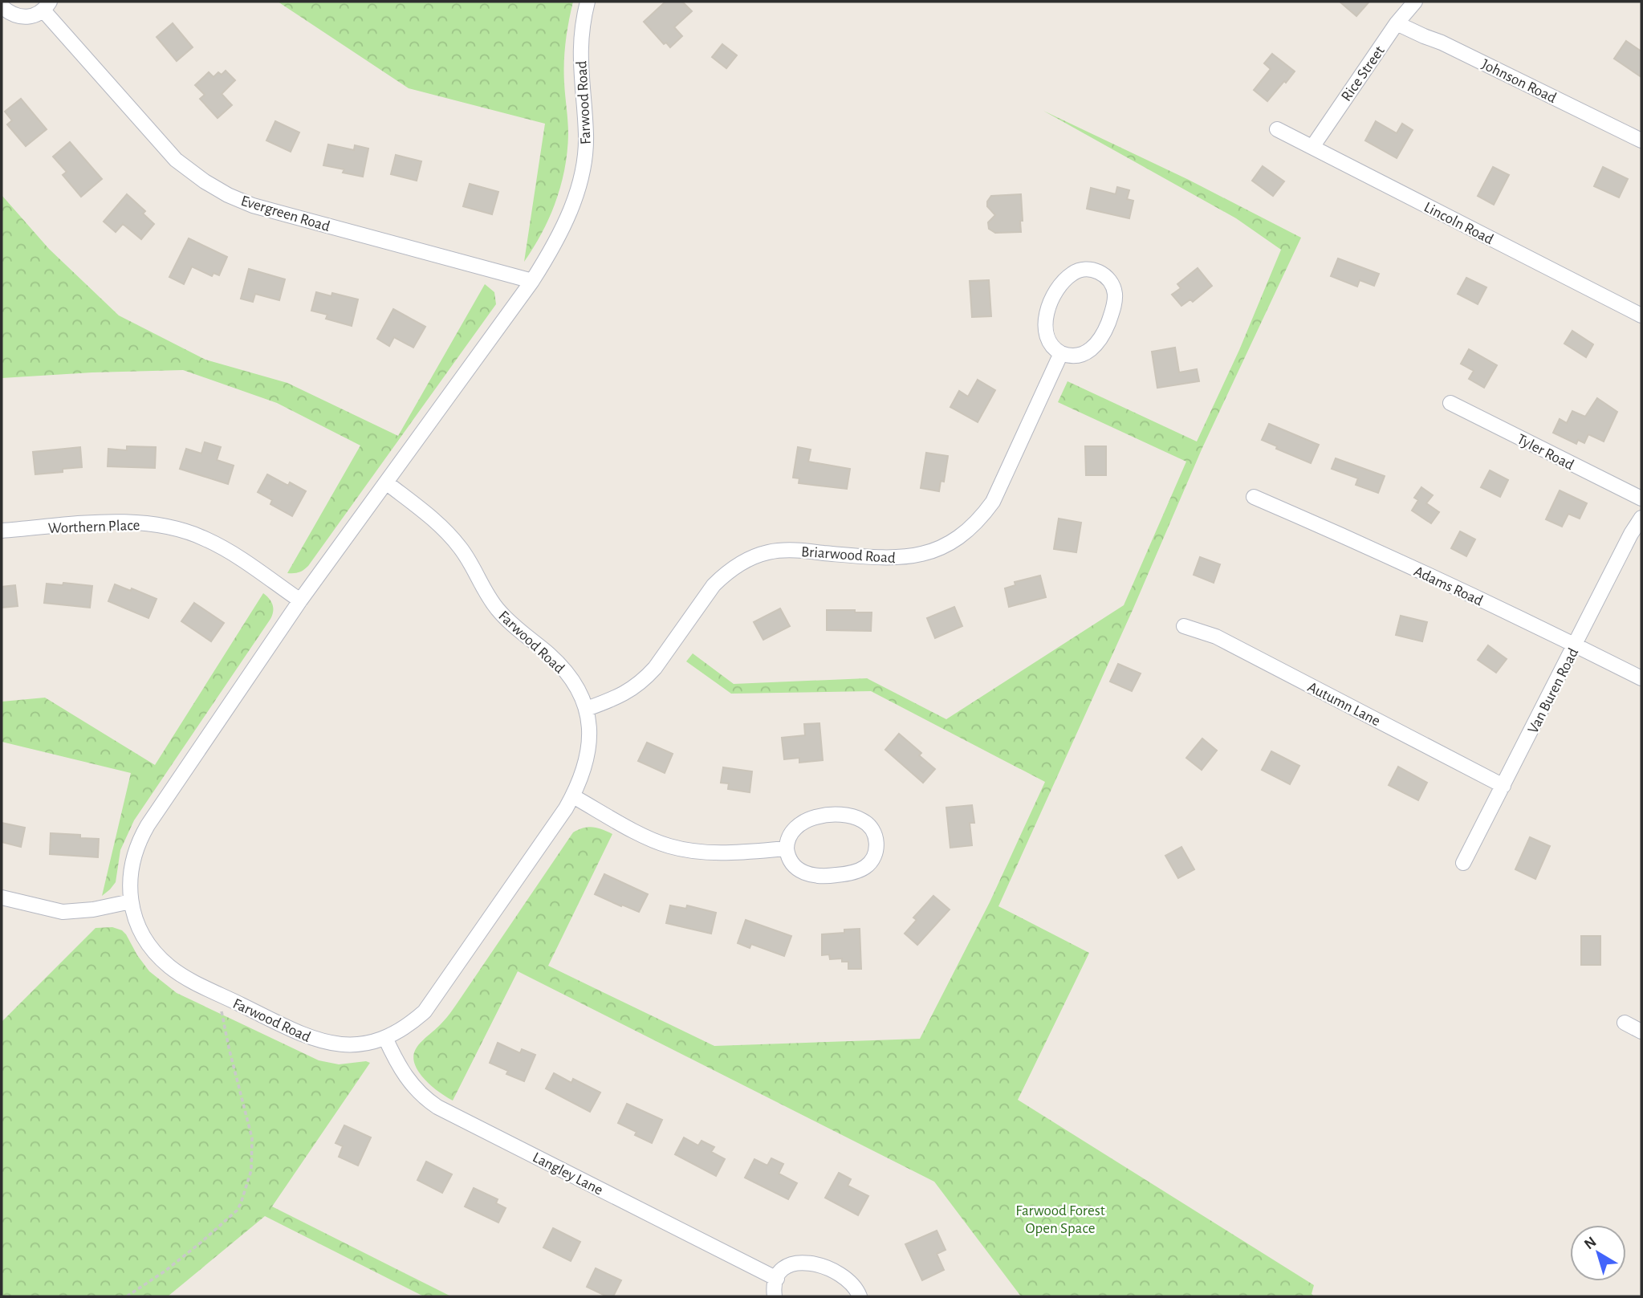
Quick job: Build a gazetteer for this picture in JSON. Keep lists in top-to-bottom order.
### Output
{
  "streets": {
    "street": [
      "Rice Street",
      "Johnson Road",
      "Farwood Road",
      "Evergreen Road",
      "Lincoln Road",
      "Tyler Road",
      "Worthern Place",
      "Briarwood Road",
      "Adams Road",
      "Van Buren Road",
      "Autumn Lane",
      "Langley Lane"
    ]
  },
  "crossings": [
    ["Rice Street", "Johnson Road"],
    ["Rice Street", "Lincoln Road"],
    ["Farwood Road", "Evergreen Road"],
    ["Farwood Road", "Worthern Place"],
    ["Farwood Road", "Briarwood Road"],
    ["Farwood Road", "Langley Lane"],
    ["Adams Road", "Van Buren Road"],
    ["Van Buren Road", "Autumn Lane"]
  ],
  "parks": ["Farwood Forest Open Space"],
  "north": "top left"
}
